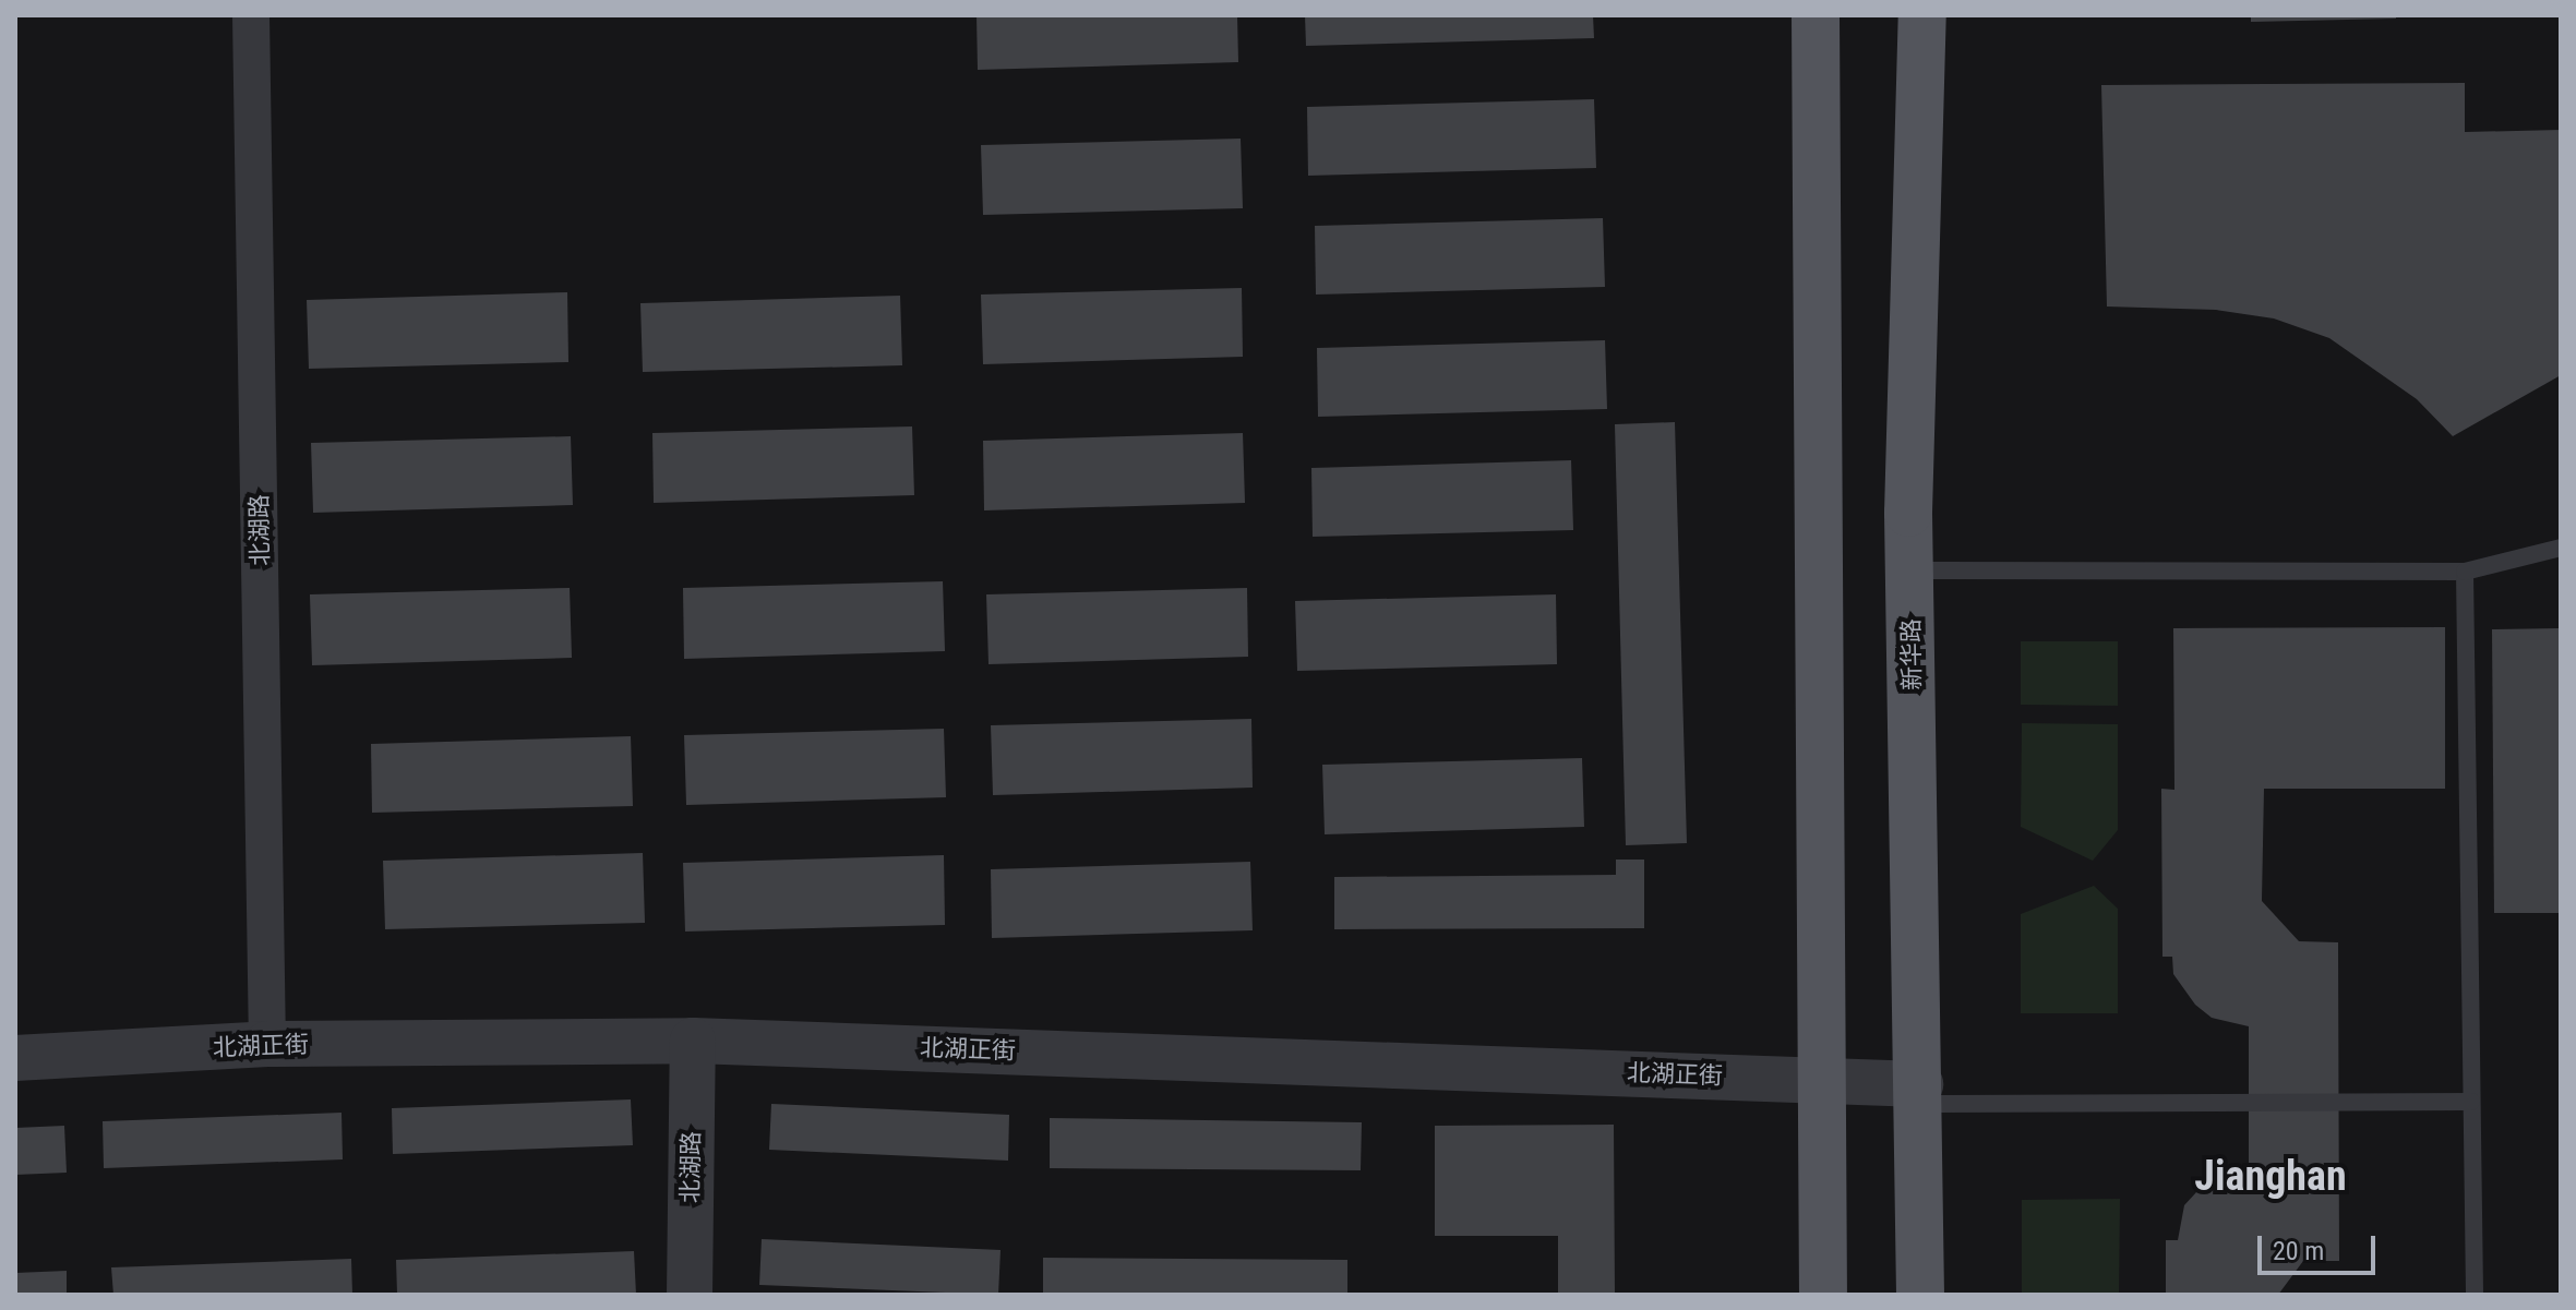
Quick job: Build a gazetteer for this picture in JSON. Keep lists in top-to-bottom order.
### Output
{
  "streets": {
    "main road": ["新华路"],
    "street": ["北湖路", "北湖正街"]
  },
  "crossings": [
    ["北湖路", "北湖正街"],
    ["新华路", "北湖正街"]
  ],
  "districts": ["Jianghan"],
  "scale_bar": "20 m"
}
